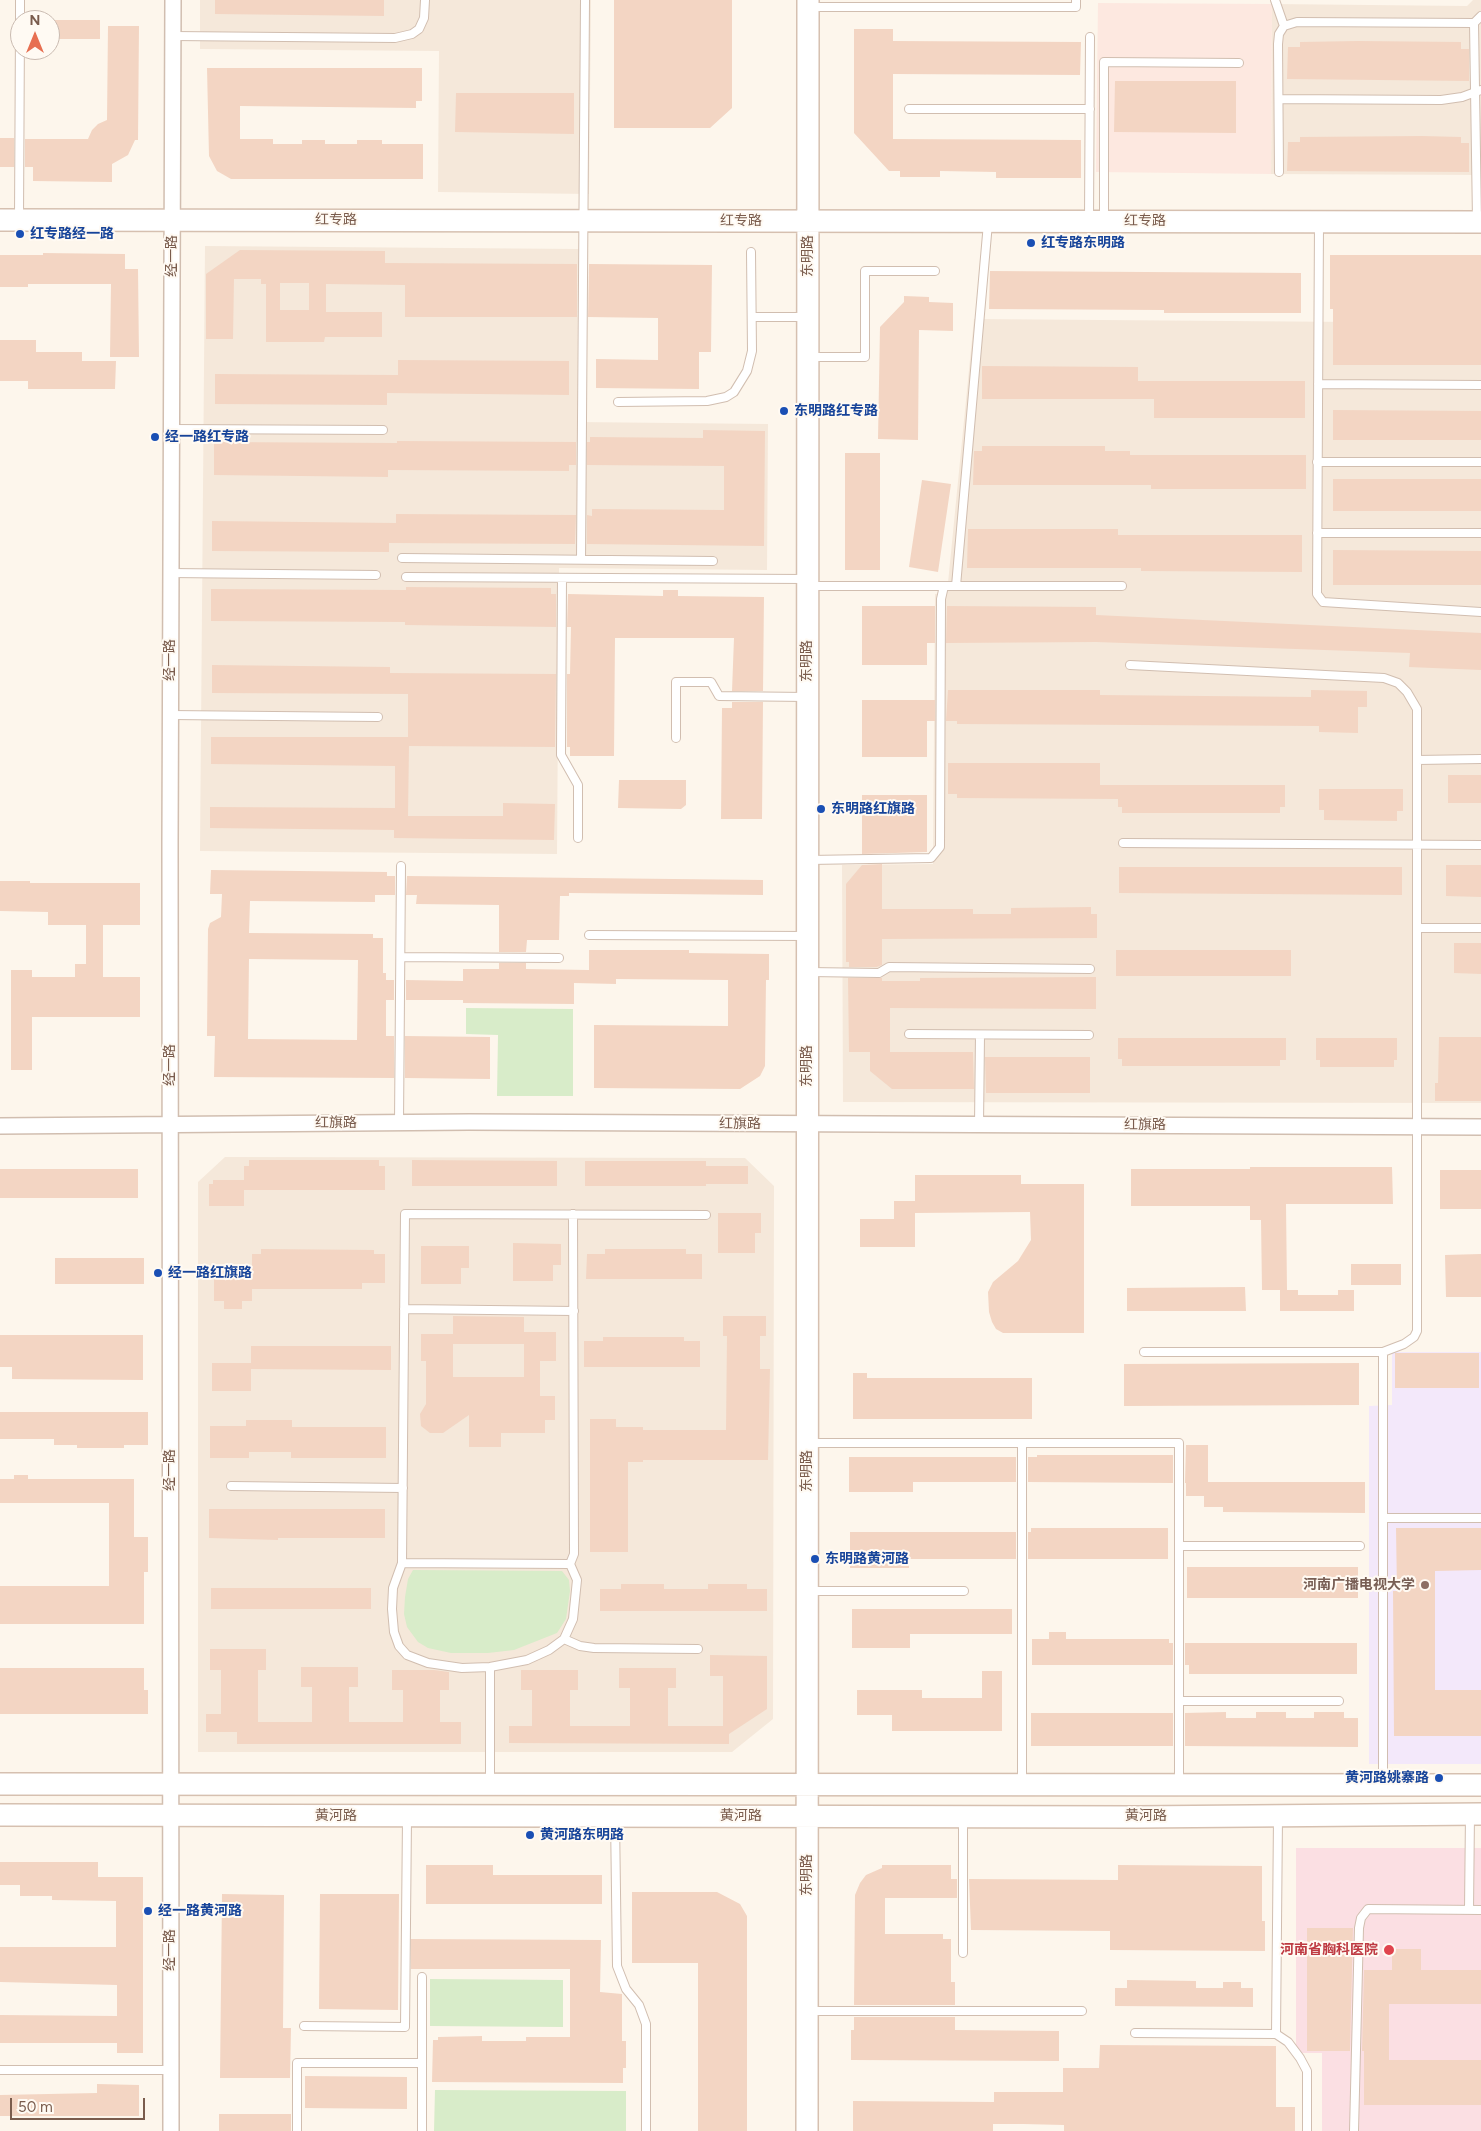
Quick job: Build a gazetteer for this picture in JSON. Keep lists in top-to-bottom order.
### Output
{
  "streets": {
    "street": [
      "红专路",
      "经一路",
      "东明路",
      "红旗路",
      "黄河路"
    ]
  },
  "crossings": [
    ["红专路", "经一路"],
    ["红专路", "东明路"],
    ["经一路", "红旗路"],
    ["经一路", "黄河路"],
    ["东明路", "红旗路"],
    ["东明路", "黄河路"]
  ],
  "places": [
    "红专路经一路",
    "红专路东明路",
    "东明路红专路",
    "经一路红专路",
    "东明路红旗路",
    "经一路红旗路",
    "东明路黄河路",
    "河南广播电视大学",
    "黄河路姚寨路",
    "黄河路东明路",
    "经一路黄河路",
    "河南省胸科医院"
  ],
  "scale_bar": "50 m",
  "north": "top"
}
